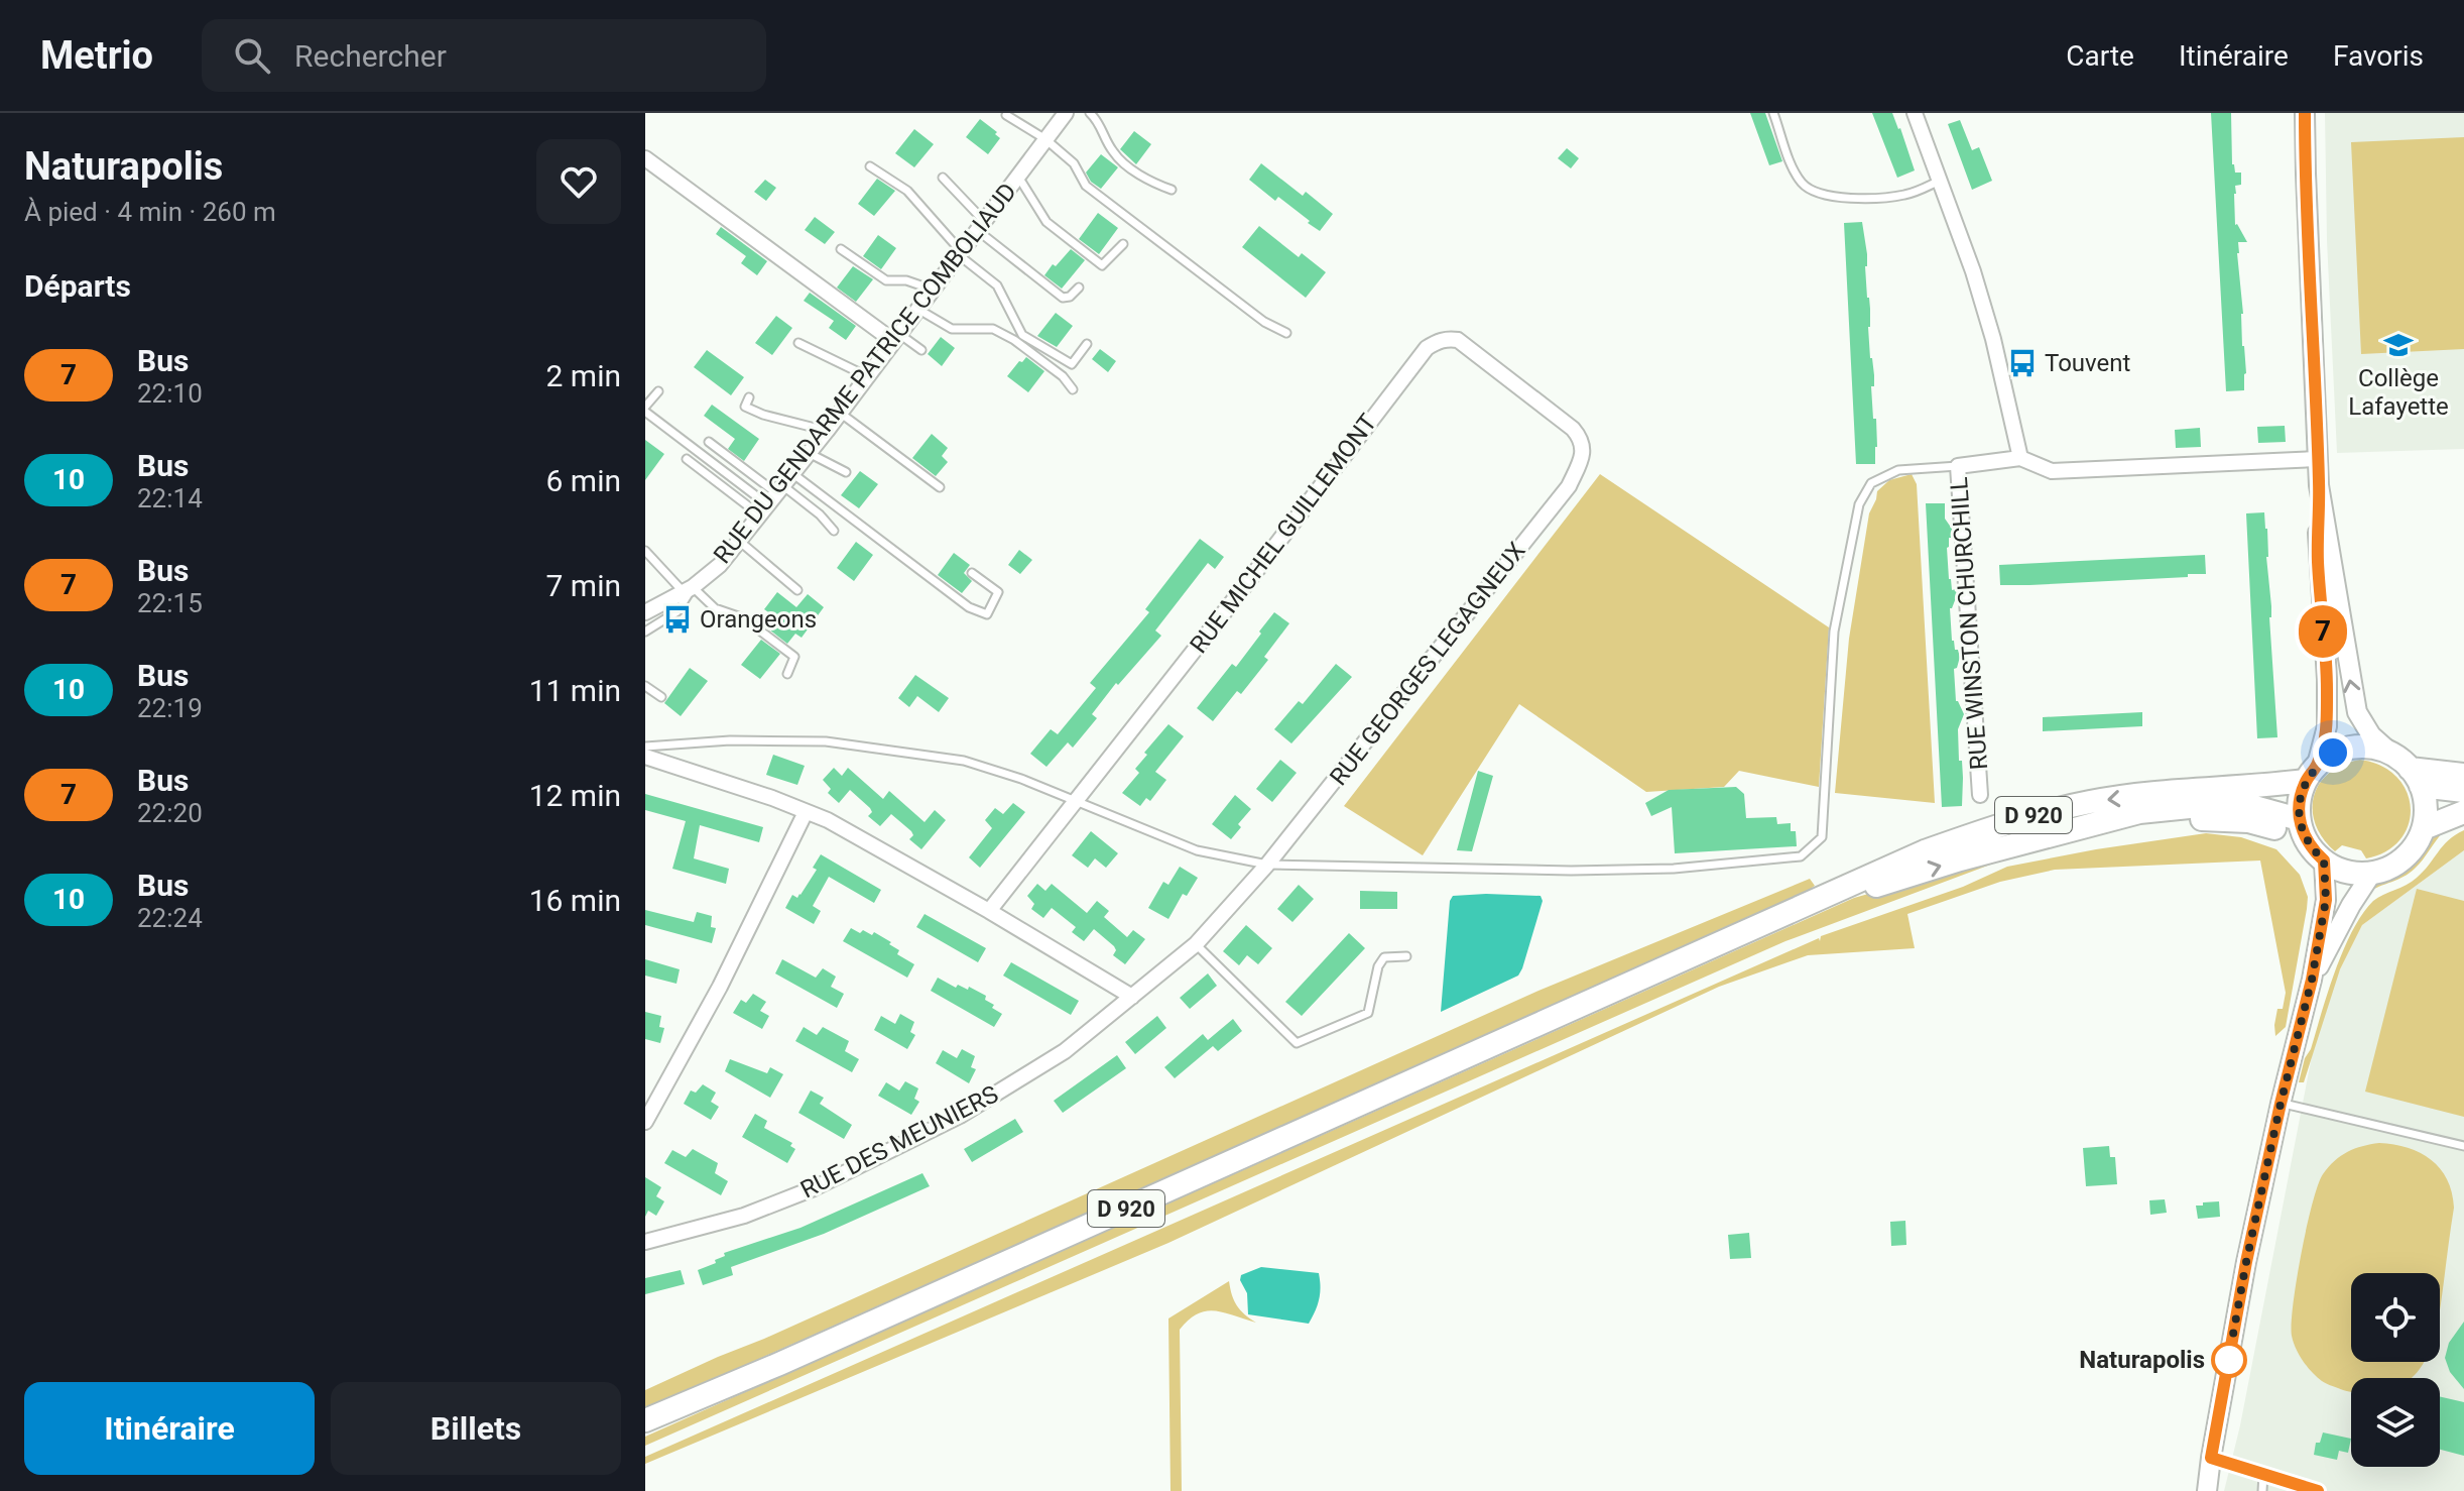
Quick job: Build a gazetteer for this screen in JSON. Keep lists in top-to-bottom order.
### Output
{
  "streets": {
    "main road": ["D 920"],
    "street": [
      "RUE DU GENDARME PATRICE COMBOLIAUD",
      "RUE MICHEL GUILLEMONT",
      "RUE WINSTON CHURCHILL",
      "RUE GEORGES LEGAGNEUX",
      "RUE DES MEUNIERS"
    ]
  },
  "crossings": [
    ["RUE MICHEL GUILLEMONT", "RUE GEORGES LEGAGNEUX"],
    ["RUE GEORGES LEGAGNEUX", "RUE DES MEUNIERS"]
  ],
  "places": {
    "school or university": ["Collège Lafayette"],
    "bus stop": ["Touvent", "Orangeons"],
    "other": ["Naturapolis"]
  },
  "lines": ["bus line 7"],
  "page": {
    "header": "Metrio",
    "search": "Rechercher",
    "nav": ["Carte", "Itinéraire", "Favoris"],
    "heading": [
      ["Naturapolis", "À pied · 4 min · 260 m"],
      "Départs"
    ],
    "on_map": "7",
    "list": [
      {
        "mark": "7",
        "name": "Bus",
        "note": "22:10",
        "value": "2 min"
      },
      {
        "mark": "10",
        "name": "Bus",
        "note": "22:14",
        "value": "6 min"
      },
      {
        "mark": "7",
        "name": "Bus",
        "note": "22:15",
        "value": "7 min"
      },
      {
        "mark": "10",
        "name": "Bus",
        "note": "22:19",
        "value": "11 min"
      },
      {
        "mark": "7",
        "name": "Bus",
        "note": "22:20",
        "value": "12 min"
      },
      {
        "mark": "10",
        "name": "Bus",
        "note": "22:24",
        "value": "16 min"
      }
    ],
    "buttons": ["Itinéraire", "Billets"]
  }
}
